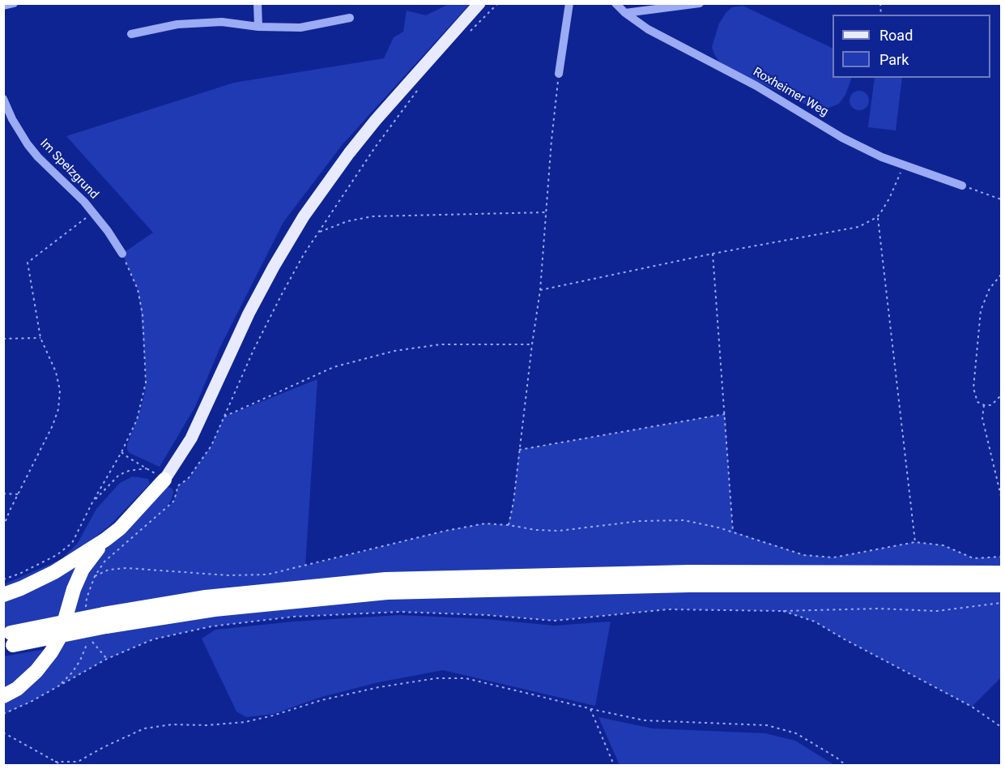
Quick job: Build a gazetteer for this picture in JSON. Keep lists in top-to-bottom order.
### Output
{
  "streets": {
    "street": ["Roxheimer Weg", "Im Spelzgrund"]
  },
  "legend": ["Road", "Park"]
}
